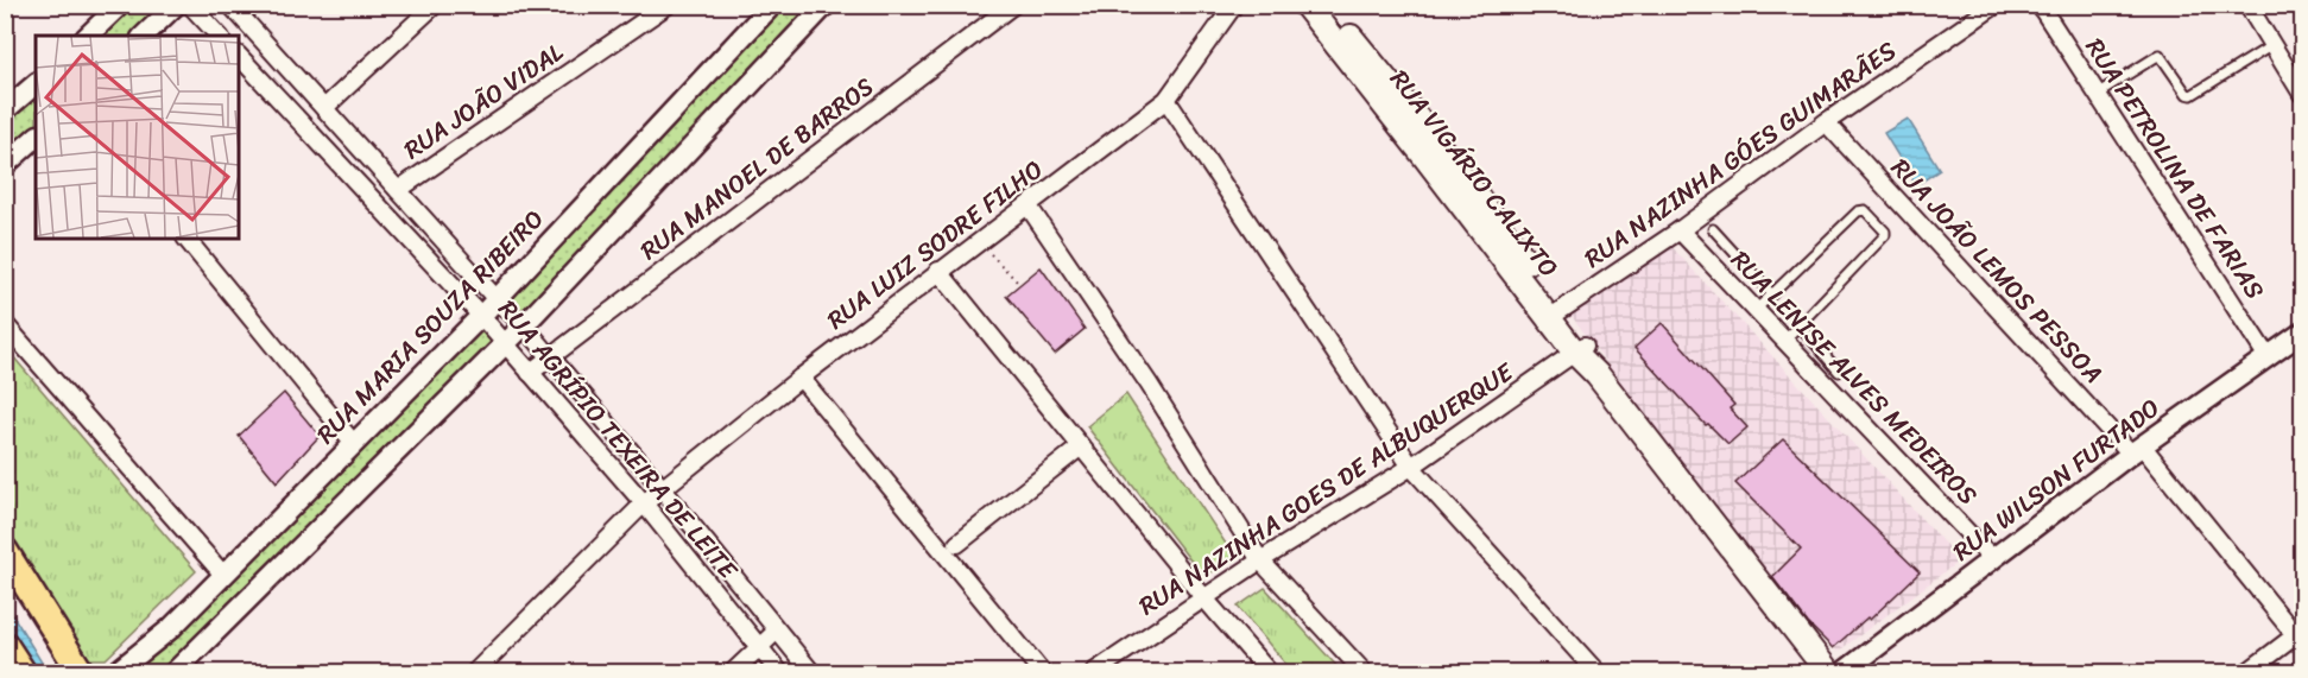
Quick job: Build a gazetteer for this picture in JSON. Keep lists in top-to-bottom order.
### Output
{
  "streets": {
    "main road": ["RUA VIGÁRIO CALIXTO"],
    "street": [
      "RUA JOÃO VIDAL",
      "RUA NAZINHA GÓES GUIMARÃES",
      "RUA MANOEL DE BARROS",
      "RUA PETROLINA DE FARIAS",
      "RUA LUIZ SODRE FILHO",
      "RUA JOÃO LEMOS PESSOA",
      "RUA MARIA SOUZA RIBEIRO",
      "RUA LENISE ALVES MEDEIROS",
      "RUA AGRÍPIO TEXEIRA DE LEITE",
      "RUA WILSON FURTADO",
      "RUA NAZINHA GOES DE ALBUQUERQUE"
    ]
  },
  "crossings": [
    ["RUA JOÃO VIDAL", "RUA AGRÍPIO TEXEIRA DE LEITE"],
    ["RUA NAZINHA GÓES GUIMARÃES", "RUA VIGÁRIO CALIXTO"],
    ["RUA NAZINHA GÓES GUIMARÃES", "RUA JOÃO LEMOS PESSOA"],
    ["RUA NAZINHA GÓES GUIMARÃES", "RUA LENISE ALVES MEDEIROS"],
    ["RUA MANOEL DE BARROS", "RUA AGRÍPIO TEXEIRA DE LEITE"],
    ["RUA PETROLINA DE FARIAS", "RUA WILSON FURTADO"],
    ["RUA VIGÁRIO CALIXTO", "RUA NAZINHA GOES DE ALBUQUERQUE"],
    ["RUA LUIZ SODRE FILHO", "RUA AGRÍPIO TEXEIRA DE LEITE"],
    ["RUA JOÃO LEMOS PESSOA", "RUA WILSON FURTADO"],
    ["RUA MARIA SOUZA RIBEIRO", "RUA AGRÍPIO TEXEIRA DE LEITE"],
    ["RUA LENISE ALVES MEDEIROS", "RUA WILSON FURTADO"]
  ]
}
